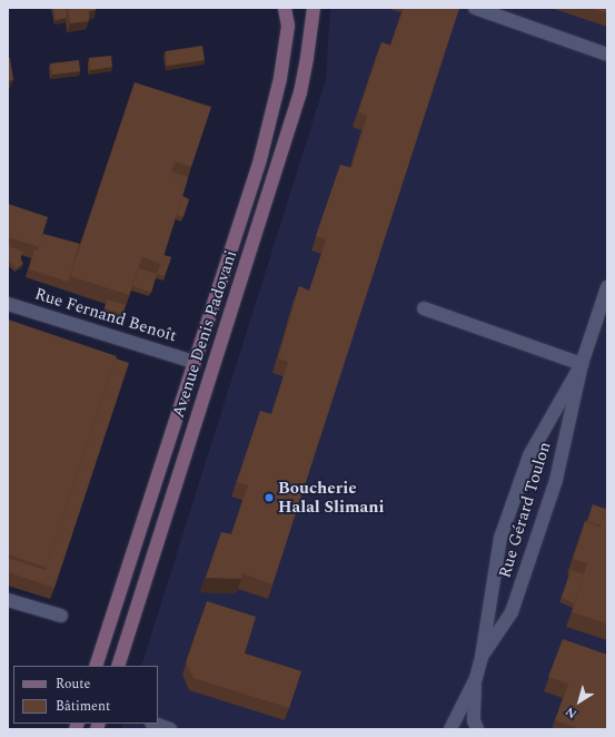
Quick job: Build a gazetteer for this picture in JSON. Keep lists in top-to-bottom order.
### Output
{
  "streets": {
    "main road": ["Avenue Denis Padovani"],
    "street": ["Rue Fernand Benoît", "Rue Gérard Toulon"]
  },
  "crossings": [
    ["Rue Fernand Benoît", "Avenue Denis Padovani"]
  ],
  "places": ["Boucherie Halal Slimani"],
  "legend": ["Route", "Bâtiment"],
  "north": "bottom left"
}
